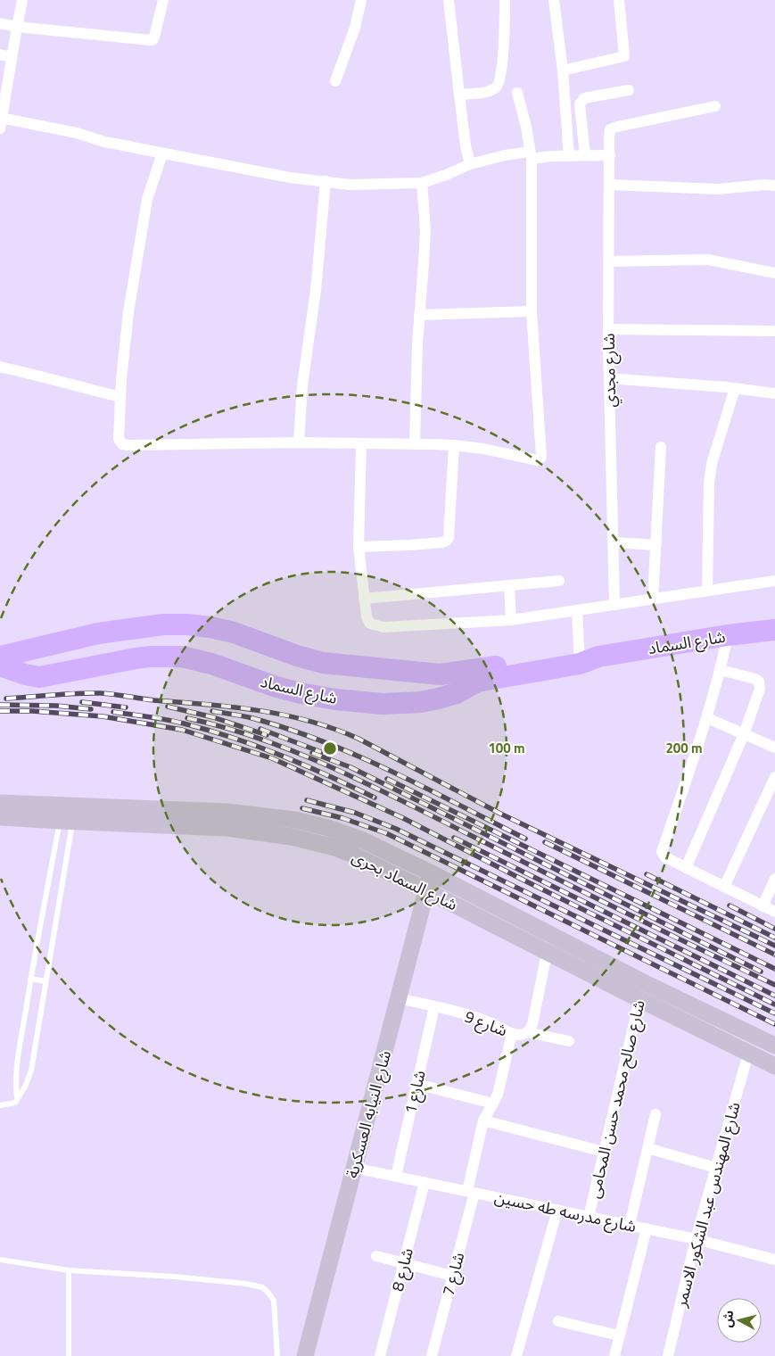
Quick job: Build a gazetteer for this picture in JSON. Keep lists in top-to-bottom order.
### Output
{
  "streets": {
    "highway": ["شارع السماد"],
    "street": [
      "شارع مجدي",
      "شارع السماد بحرى",
      "شارع 9",
      "شارع 1",
      "شارع صالح محمد حسن المحامى",
      "شارع النيابه العسكرية",
      "شارع المهندس عبد الشكور الاسمر",
      "شارع مدرسه طه حسين",
      "شارع 8",
      "شارع 7"
    ]
  },
  "crossings": [
    ["شارع السماد بحرى", "شارع 9"],
    ["شارع السماد بحرى", "شارع صالح محمد حسن المحامى"],
    ["شارع السماد بحرى", "شارع النيابه العسكرية"],
    ["شارع السماد بحرى", "شارع المهندس عبد الشكور الاسمر"],
    ["شارع 9", "شارع 1"],
    ["شارع 9", "شارع النيابه العسكرية"],
    ["شارع 9", "شارع 7"],
    ["شارع 1", "شارع مدرسه طه حسين"],
    ["شارع صالح محمد حسن المحامى", "شارع مدرسه طه حسين"],
    ["شارع النيابه العسكرية", "شارع مدرسه طه حسين"],
    ["شارع المهندس عبد الشكور الاسمر", "شارع مدرسه طه حسين"],
    ["شارع مدرسه طه حسين", "شارع 8"],
    ["شارع مدرسه طه حسين", "شارع 7"]
  ],
  "north": "left",
  "rings": ["100 m", "200 m"]
}
